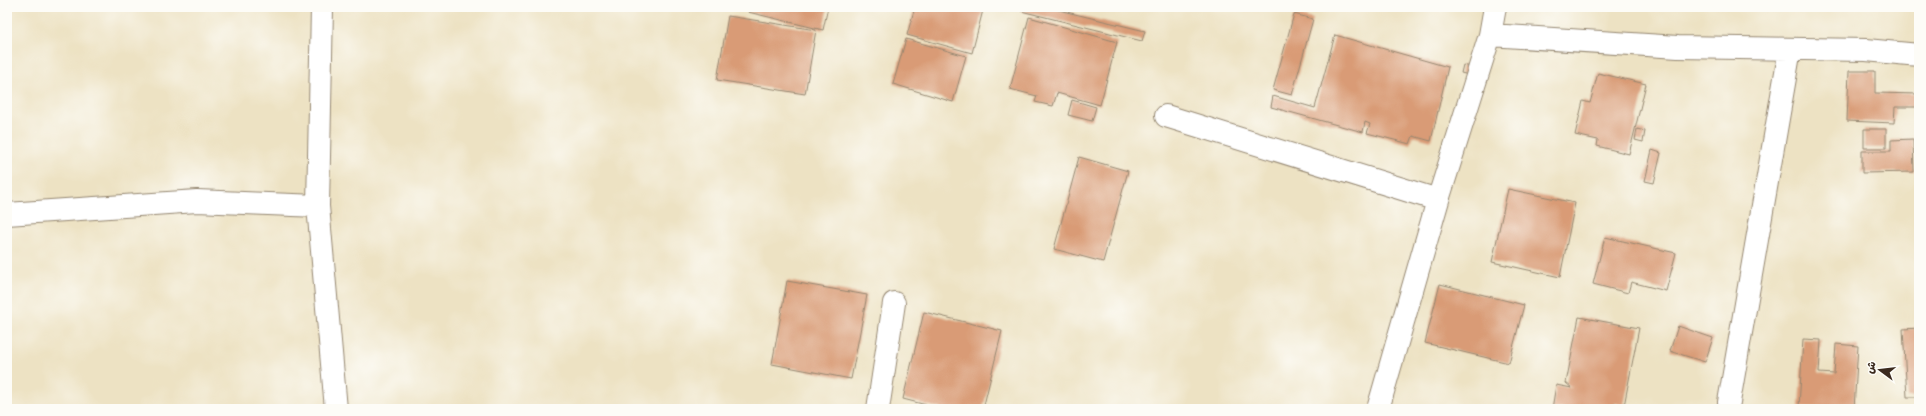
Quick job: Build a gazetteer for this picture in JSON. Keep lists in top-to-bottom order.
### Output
{
  "north": "left"
}
